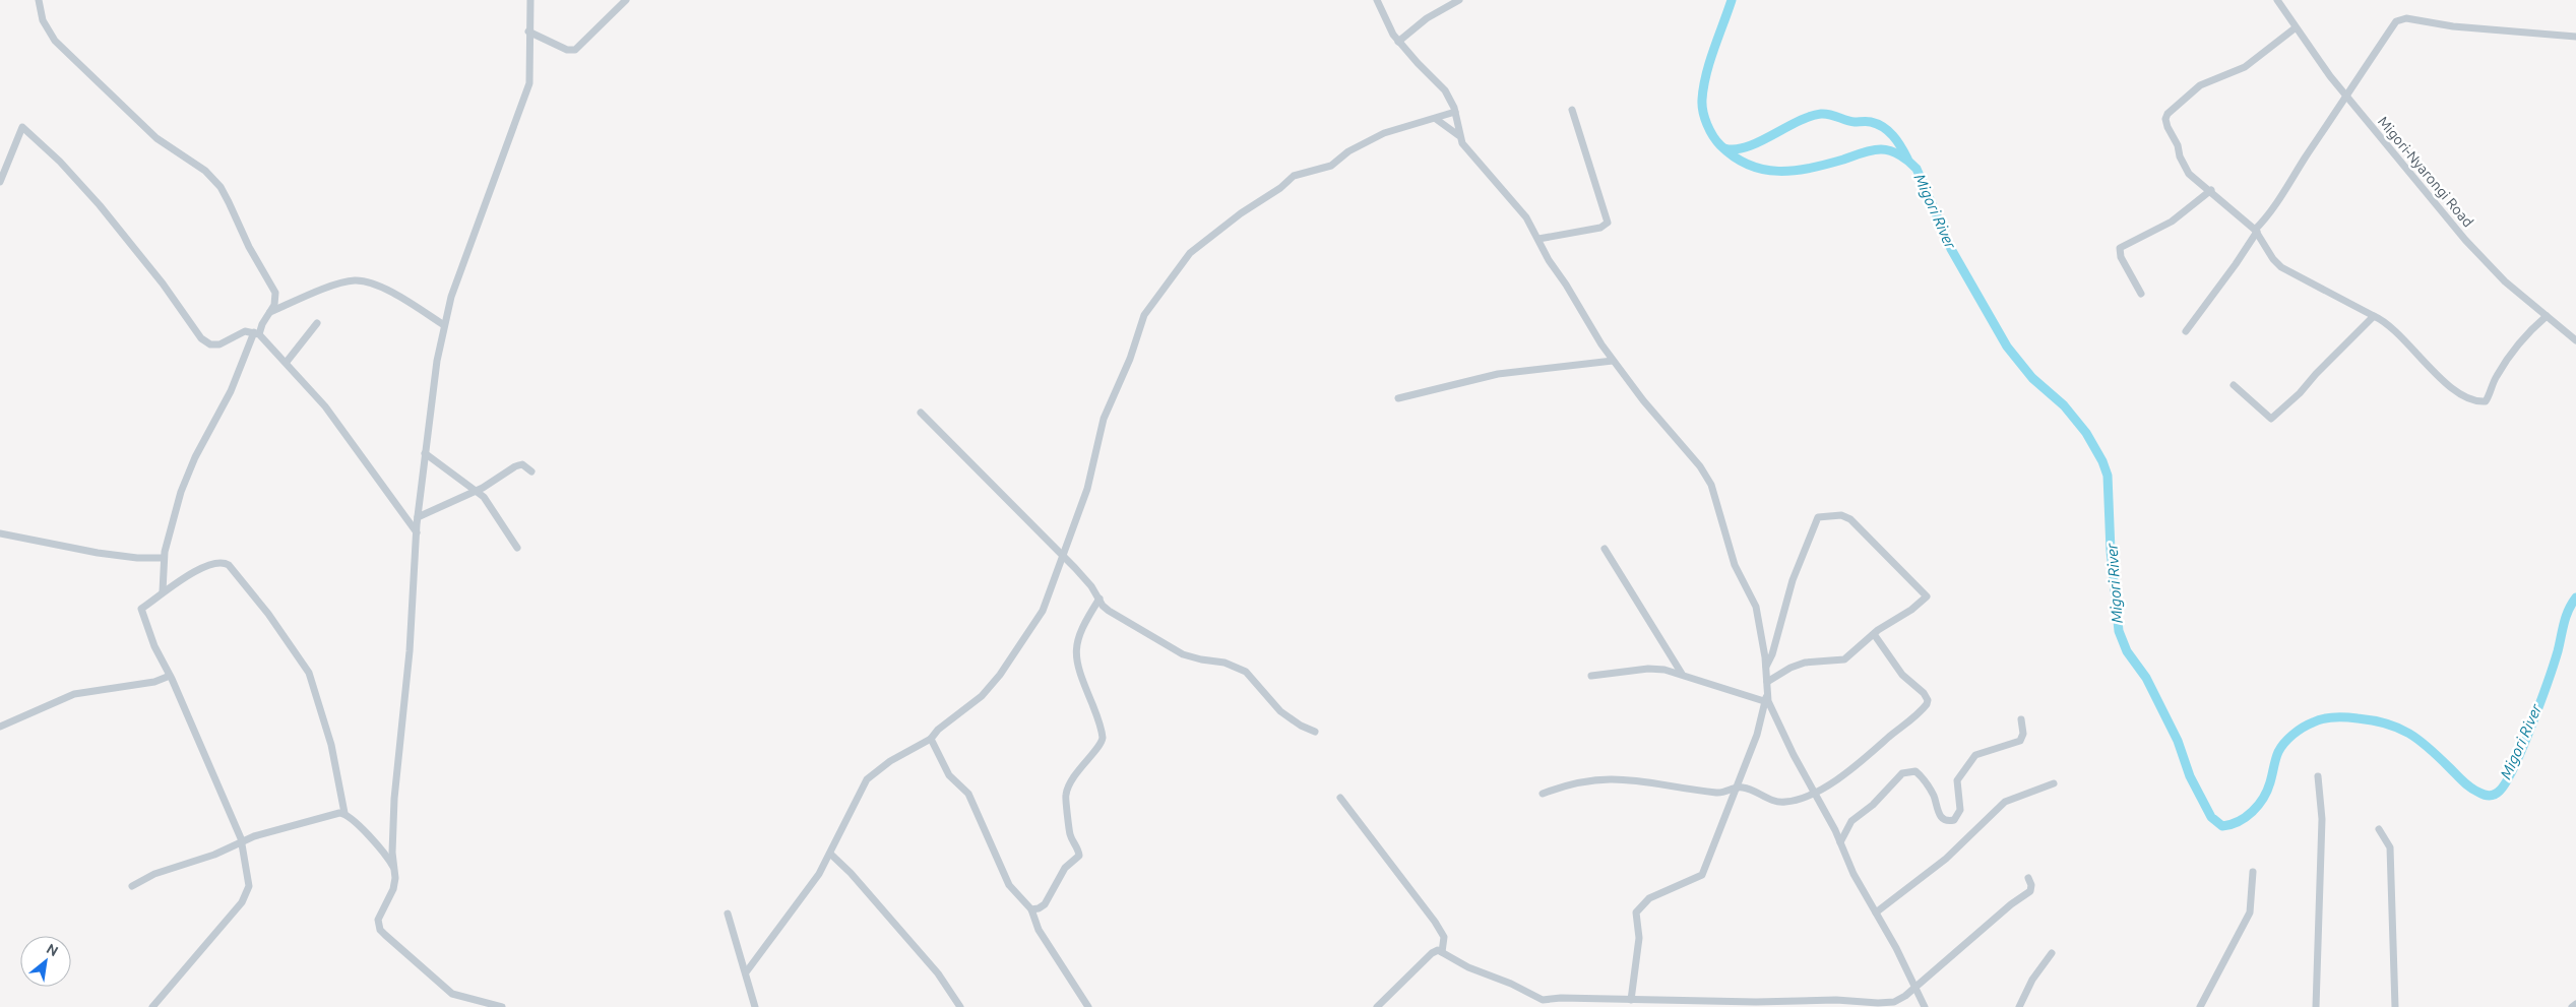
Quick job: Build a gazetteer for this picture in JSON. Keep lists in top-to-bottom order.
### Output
{
  "streets": {
    "street": ["Migori-Nyarongi Road"]
  },
  "water": ["Migori River"],
  "north": "top right"
}
